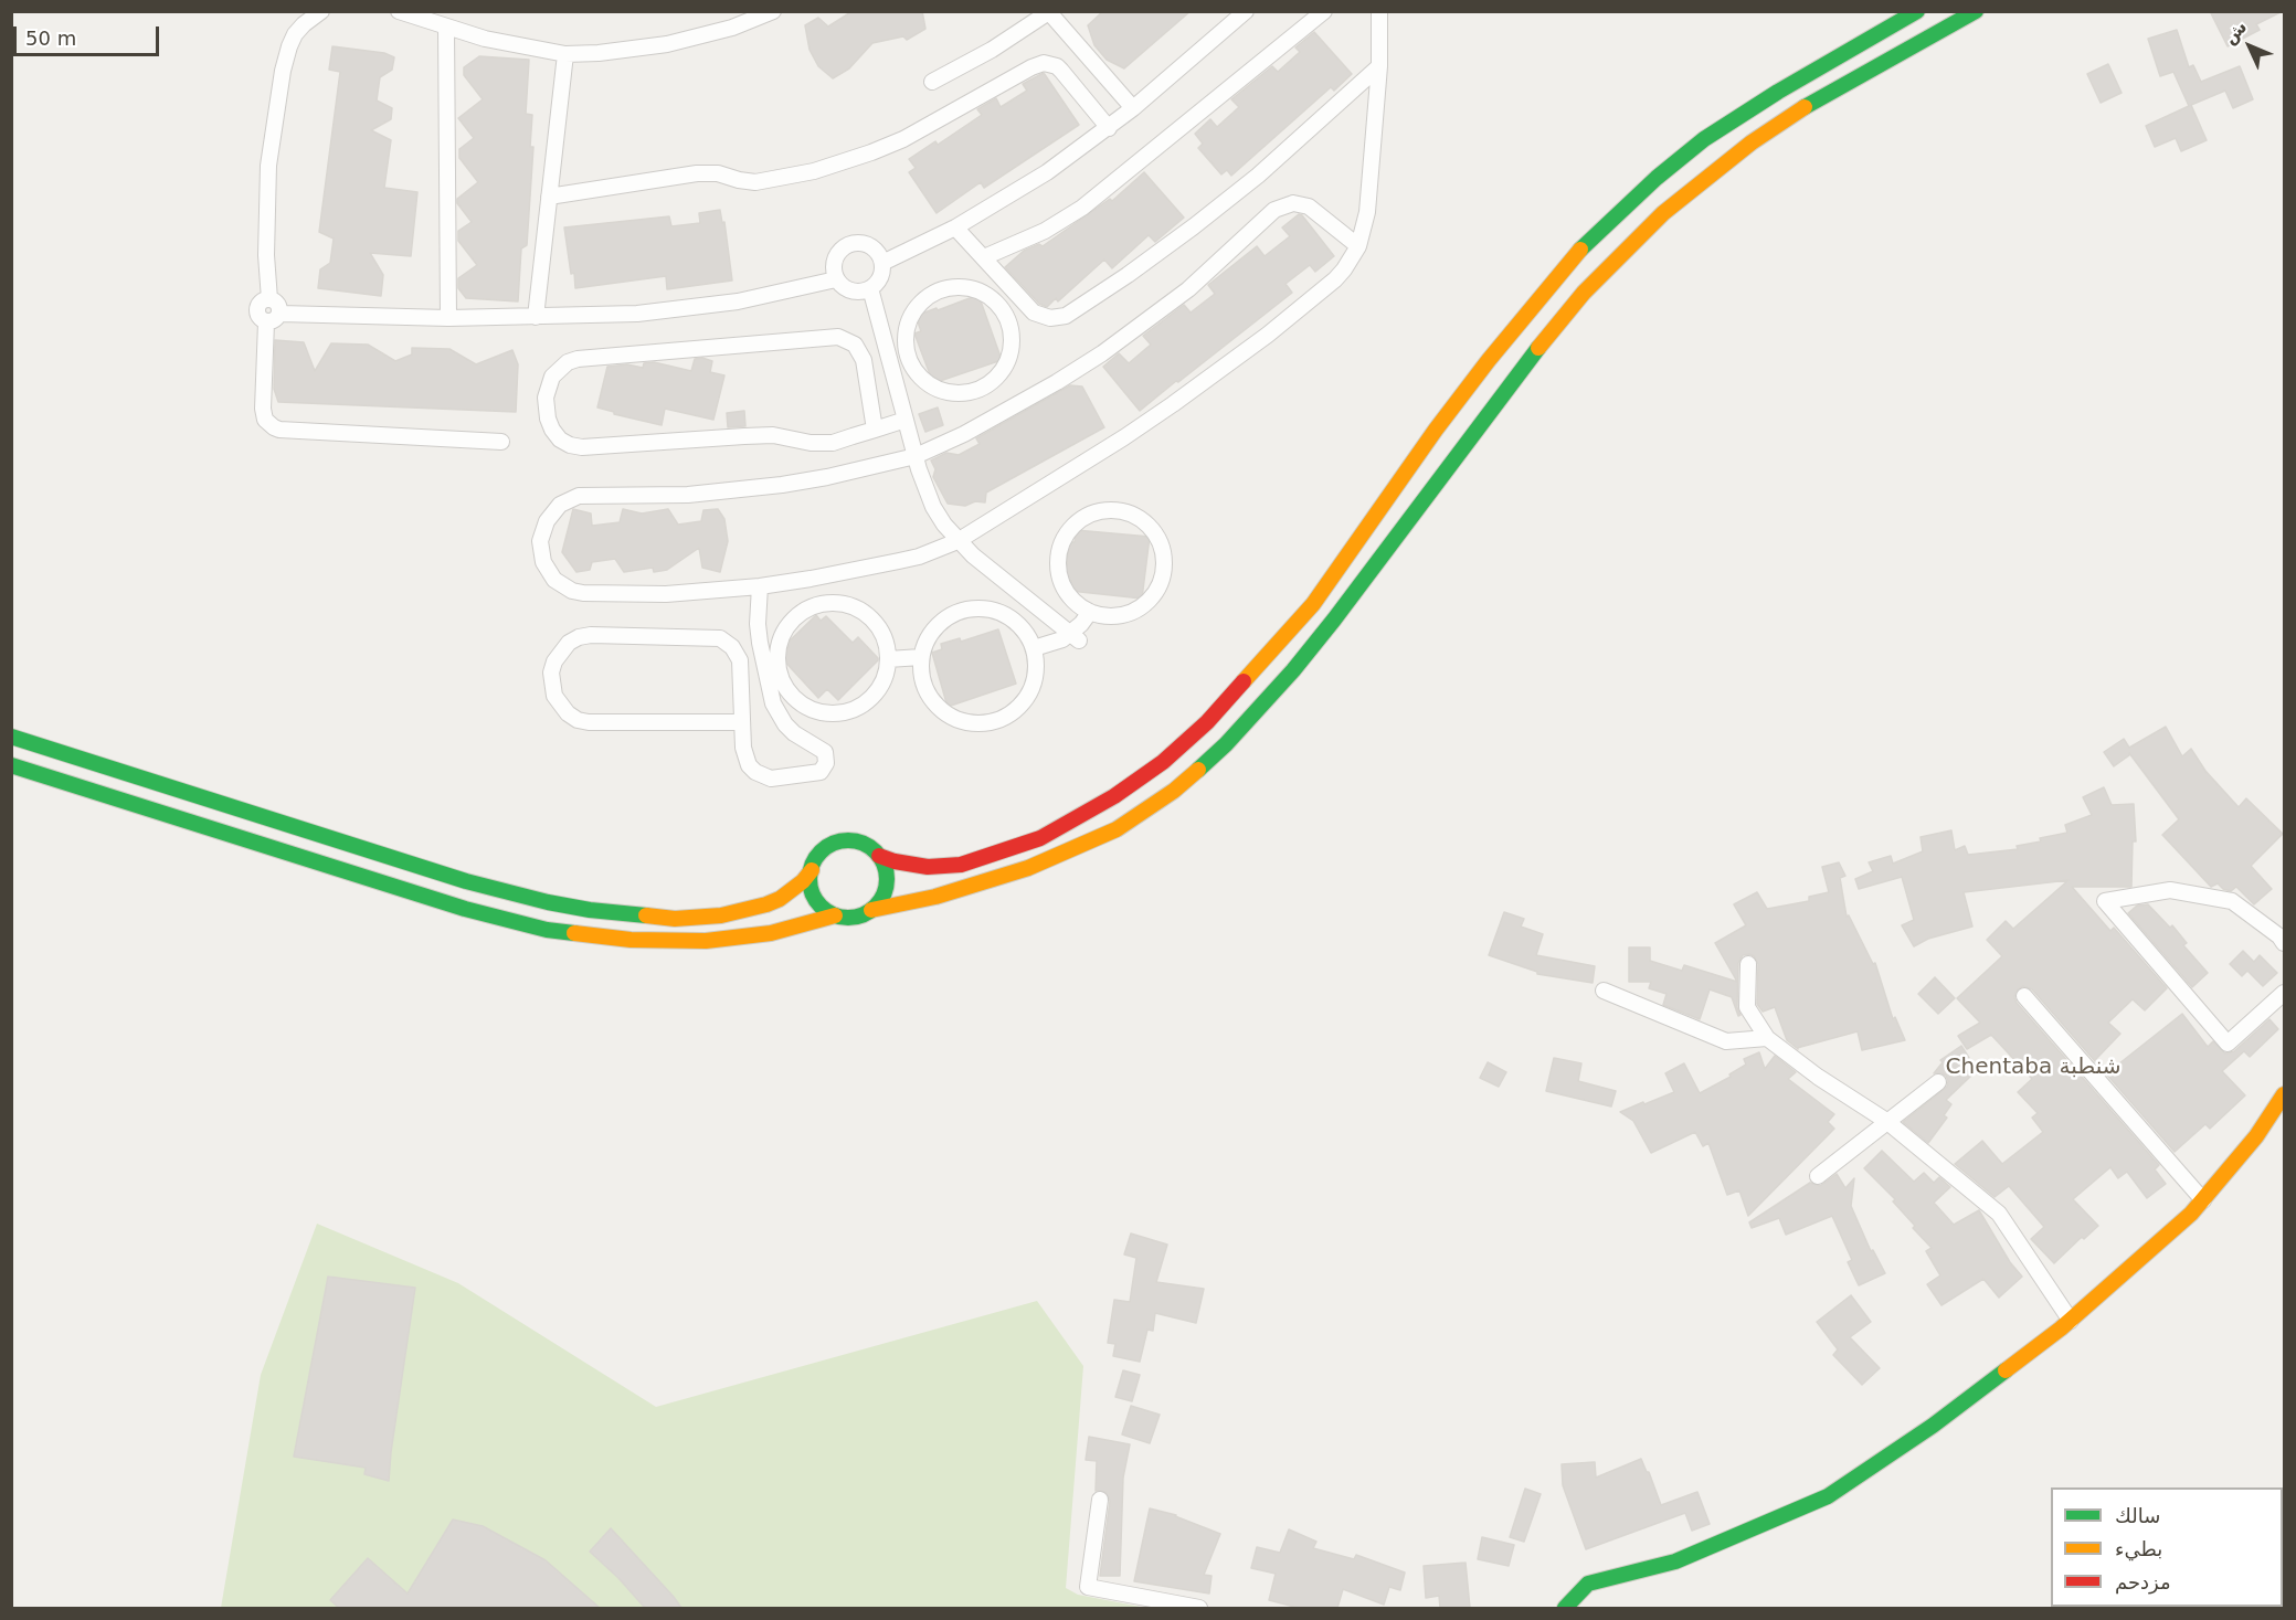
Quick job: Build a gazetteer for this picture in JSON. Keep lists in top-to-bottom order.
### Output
{
  "districts": ["Chentaba شنطبة"],
  "legend": ["سالك", "بطيء", "مزدحم"],
  "scale_bar": "50 m",
  "north": "top left"
}
